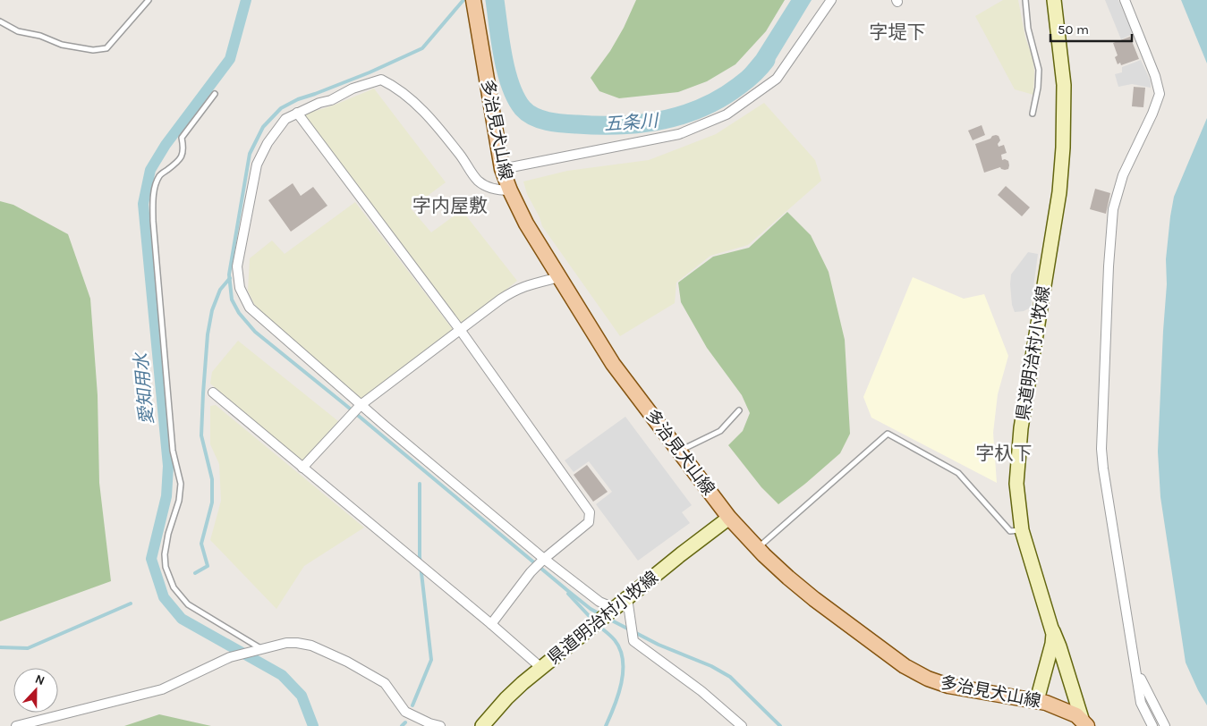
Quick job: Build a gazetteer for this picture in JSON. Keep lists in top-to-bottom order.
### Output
{
  "streets": {
    "main road": ["多治見犬山線", "県道明治村小牧線"]
  },
  "crossings": [
    ["多治見犬山線", "県道明治村小牧線"]
  ],
  "districts": ["字堤下", "字内屋敷", "字杁下"],
  "water": ["五条川", "愛知用水"],
  "scale_bar": "50 m",
  "north": "top"
}
